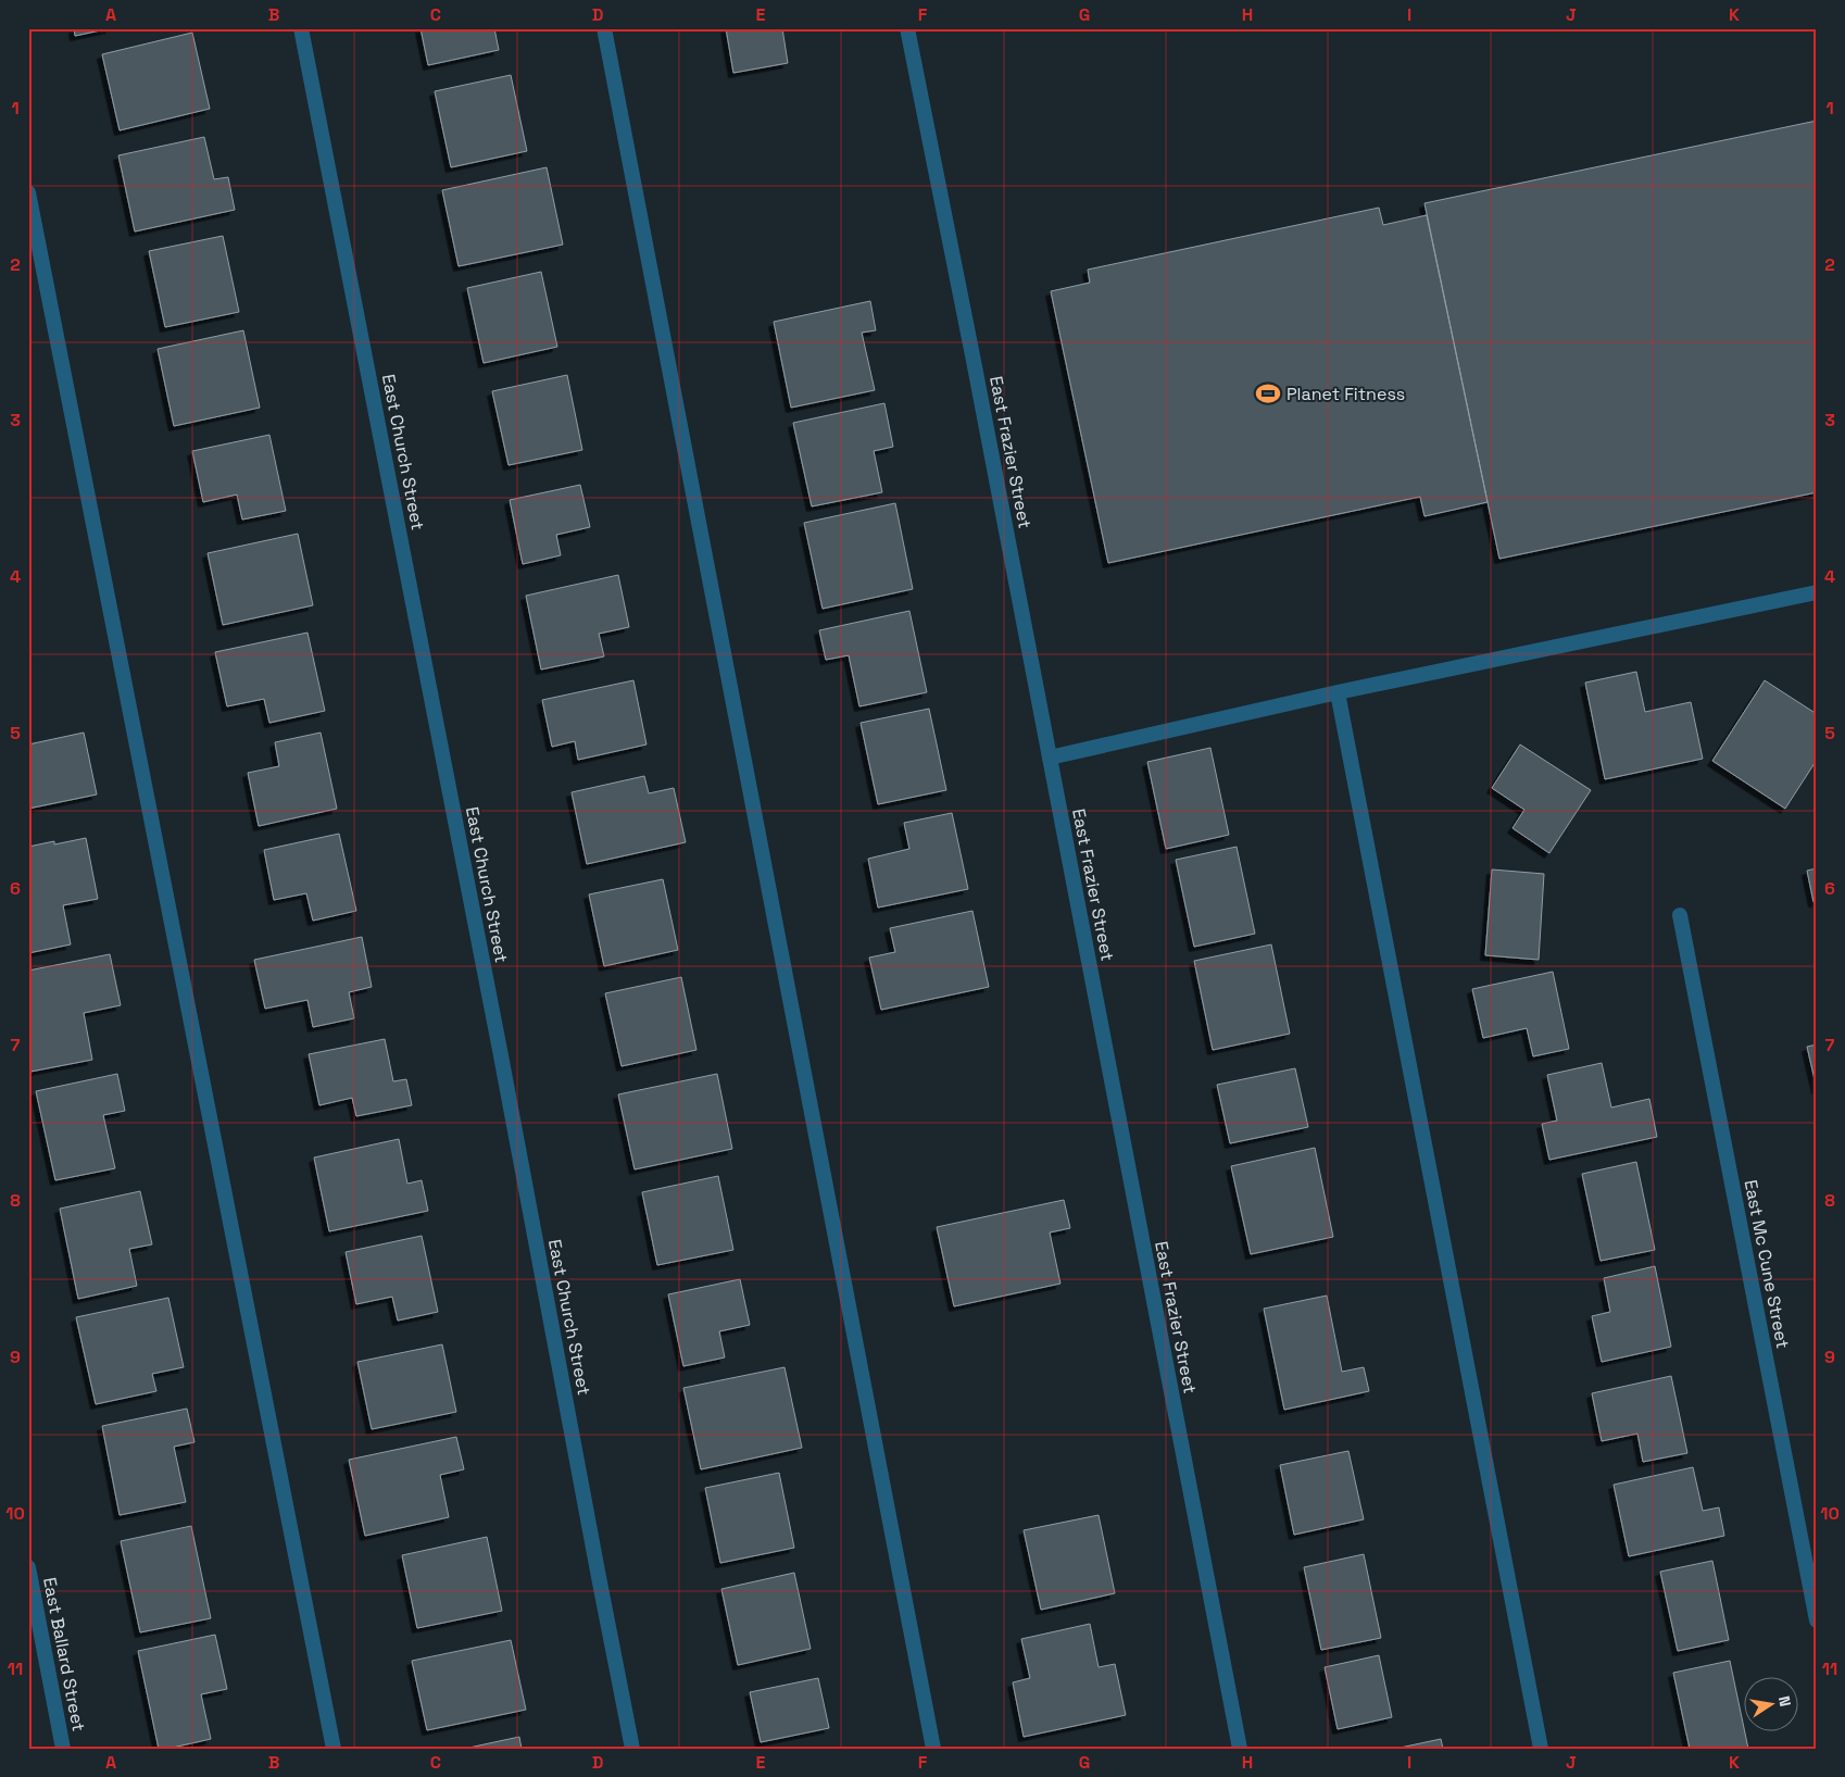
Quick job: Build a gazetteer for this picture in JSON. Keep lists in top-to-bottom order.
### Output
{
  "streets": {
    "street": [
      "East Church Street",
      "East Frazier Street",
      "East Mc Cune Street",
      "East Ballard Street"
    ]
  },
  "places": {
    "sports": ["Planet Fitness"]
  },
  "north": "right",
  "grid": {
    "columns": [
      "A",
      "B",
      "C",
      "D",
      "E",
      "F",
      "G",
      "H",
      "I",
      "J",
      "K"
    ],
    "rows": [
      "1",
      "2",
      "3",
      "4",
      "5",
      "6",
      "7",
      "8",
      "9",
      "10",
      "11"
    ]
  }
}
